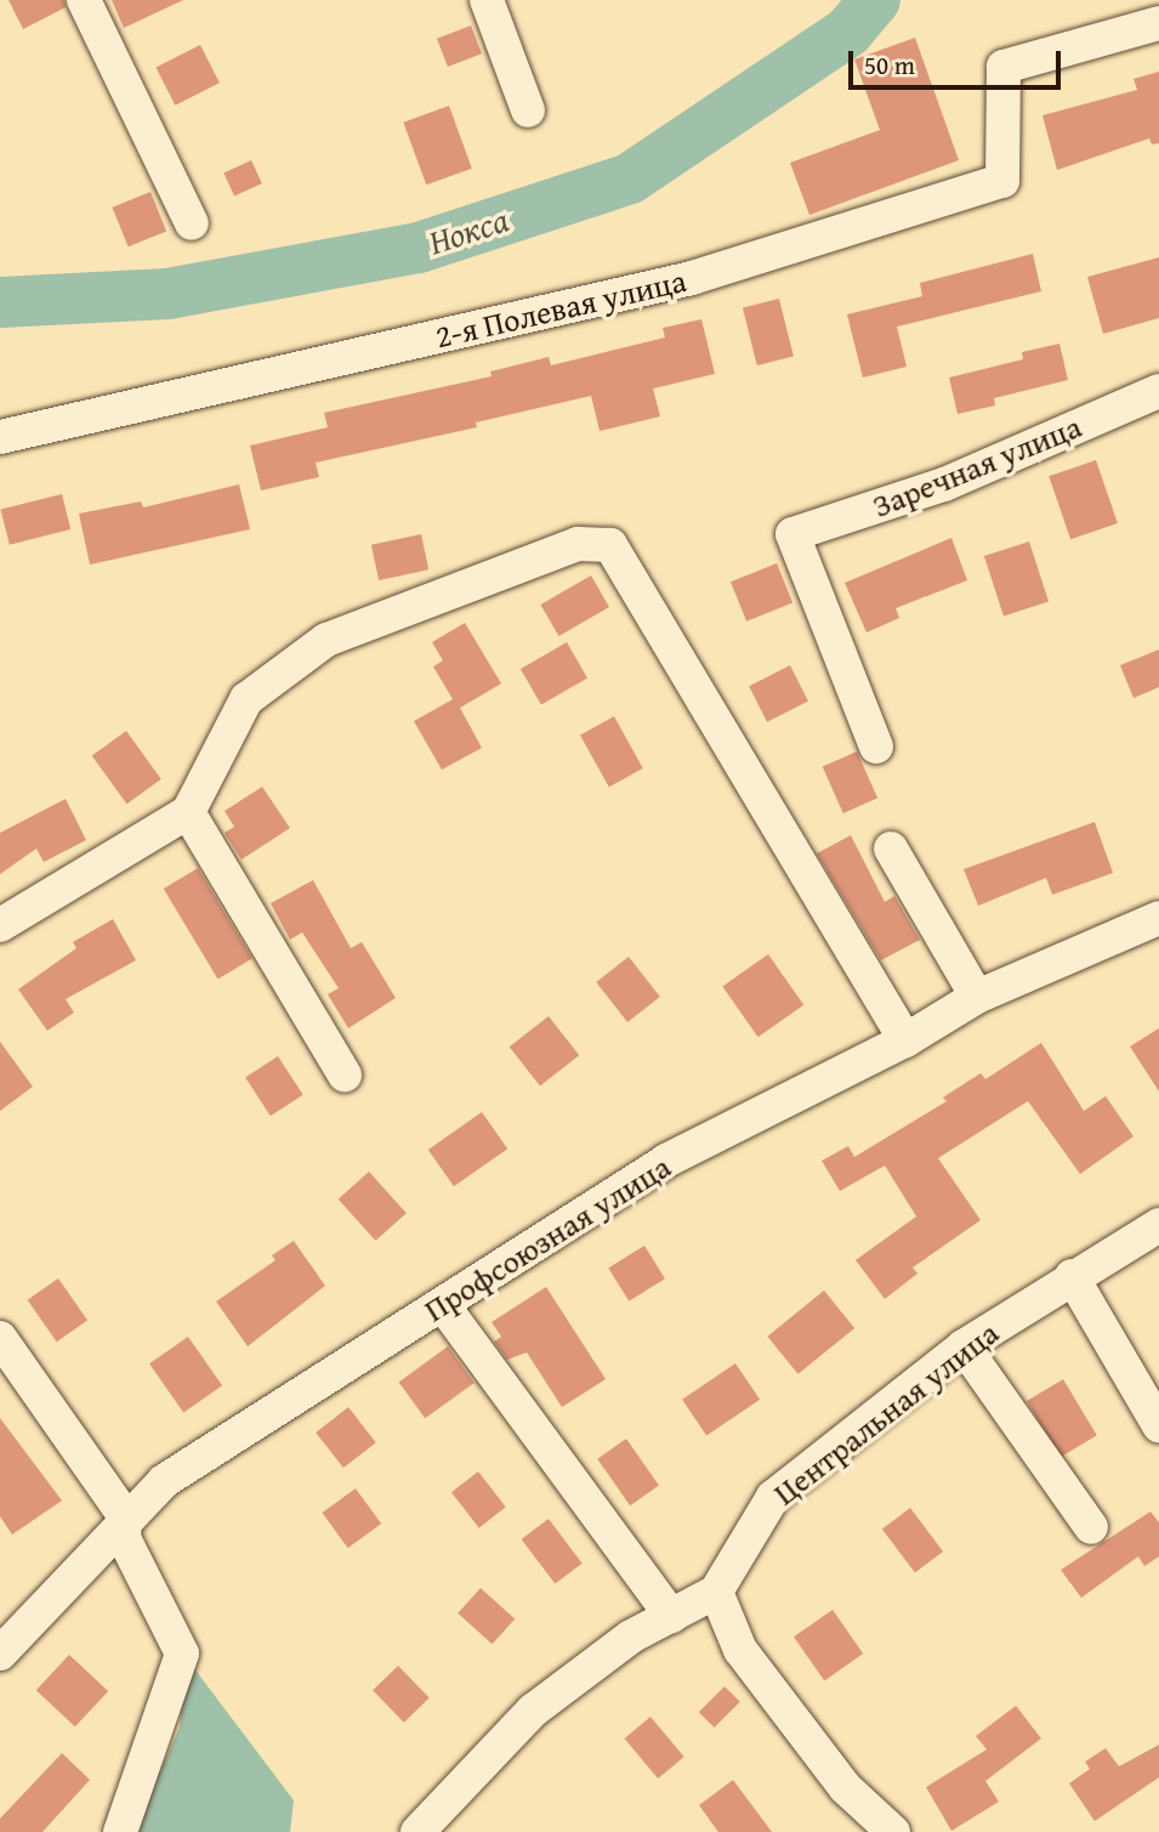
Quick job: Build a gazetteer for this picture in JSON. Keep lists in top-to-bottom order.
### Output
{
  "streets": {
    "street": [
      "2-я Полевая улица",
      "Заречная улица",
      "Профсоюзная улица",
      "Центральная улица"
    ]
  },
  "water": ["Нокса"],
  "scale_bar": "50 m"
}
